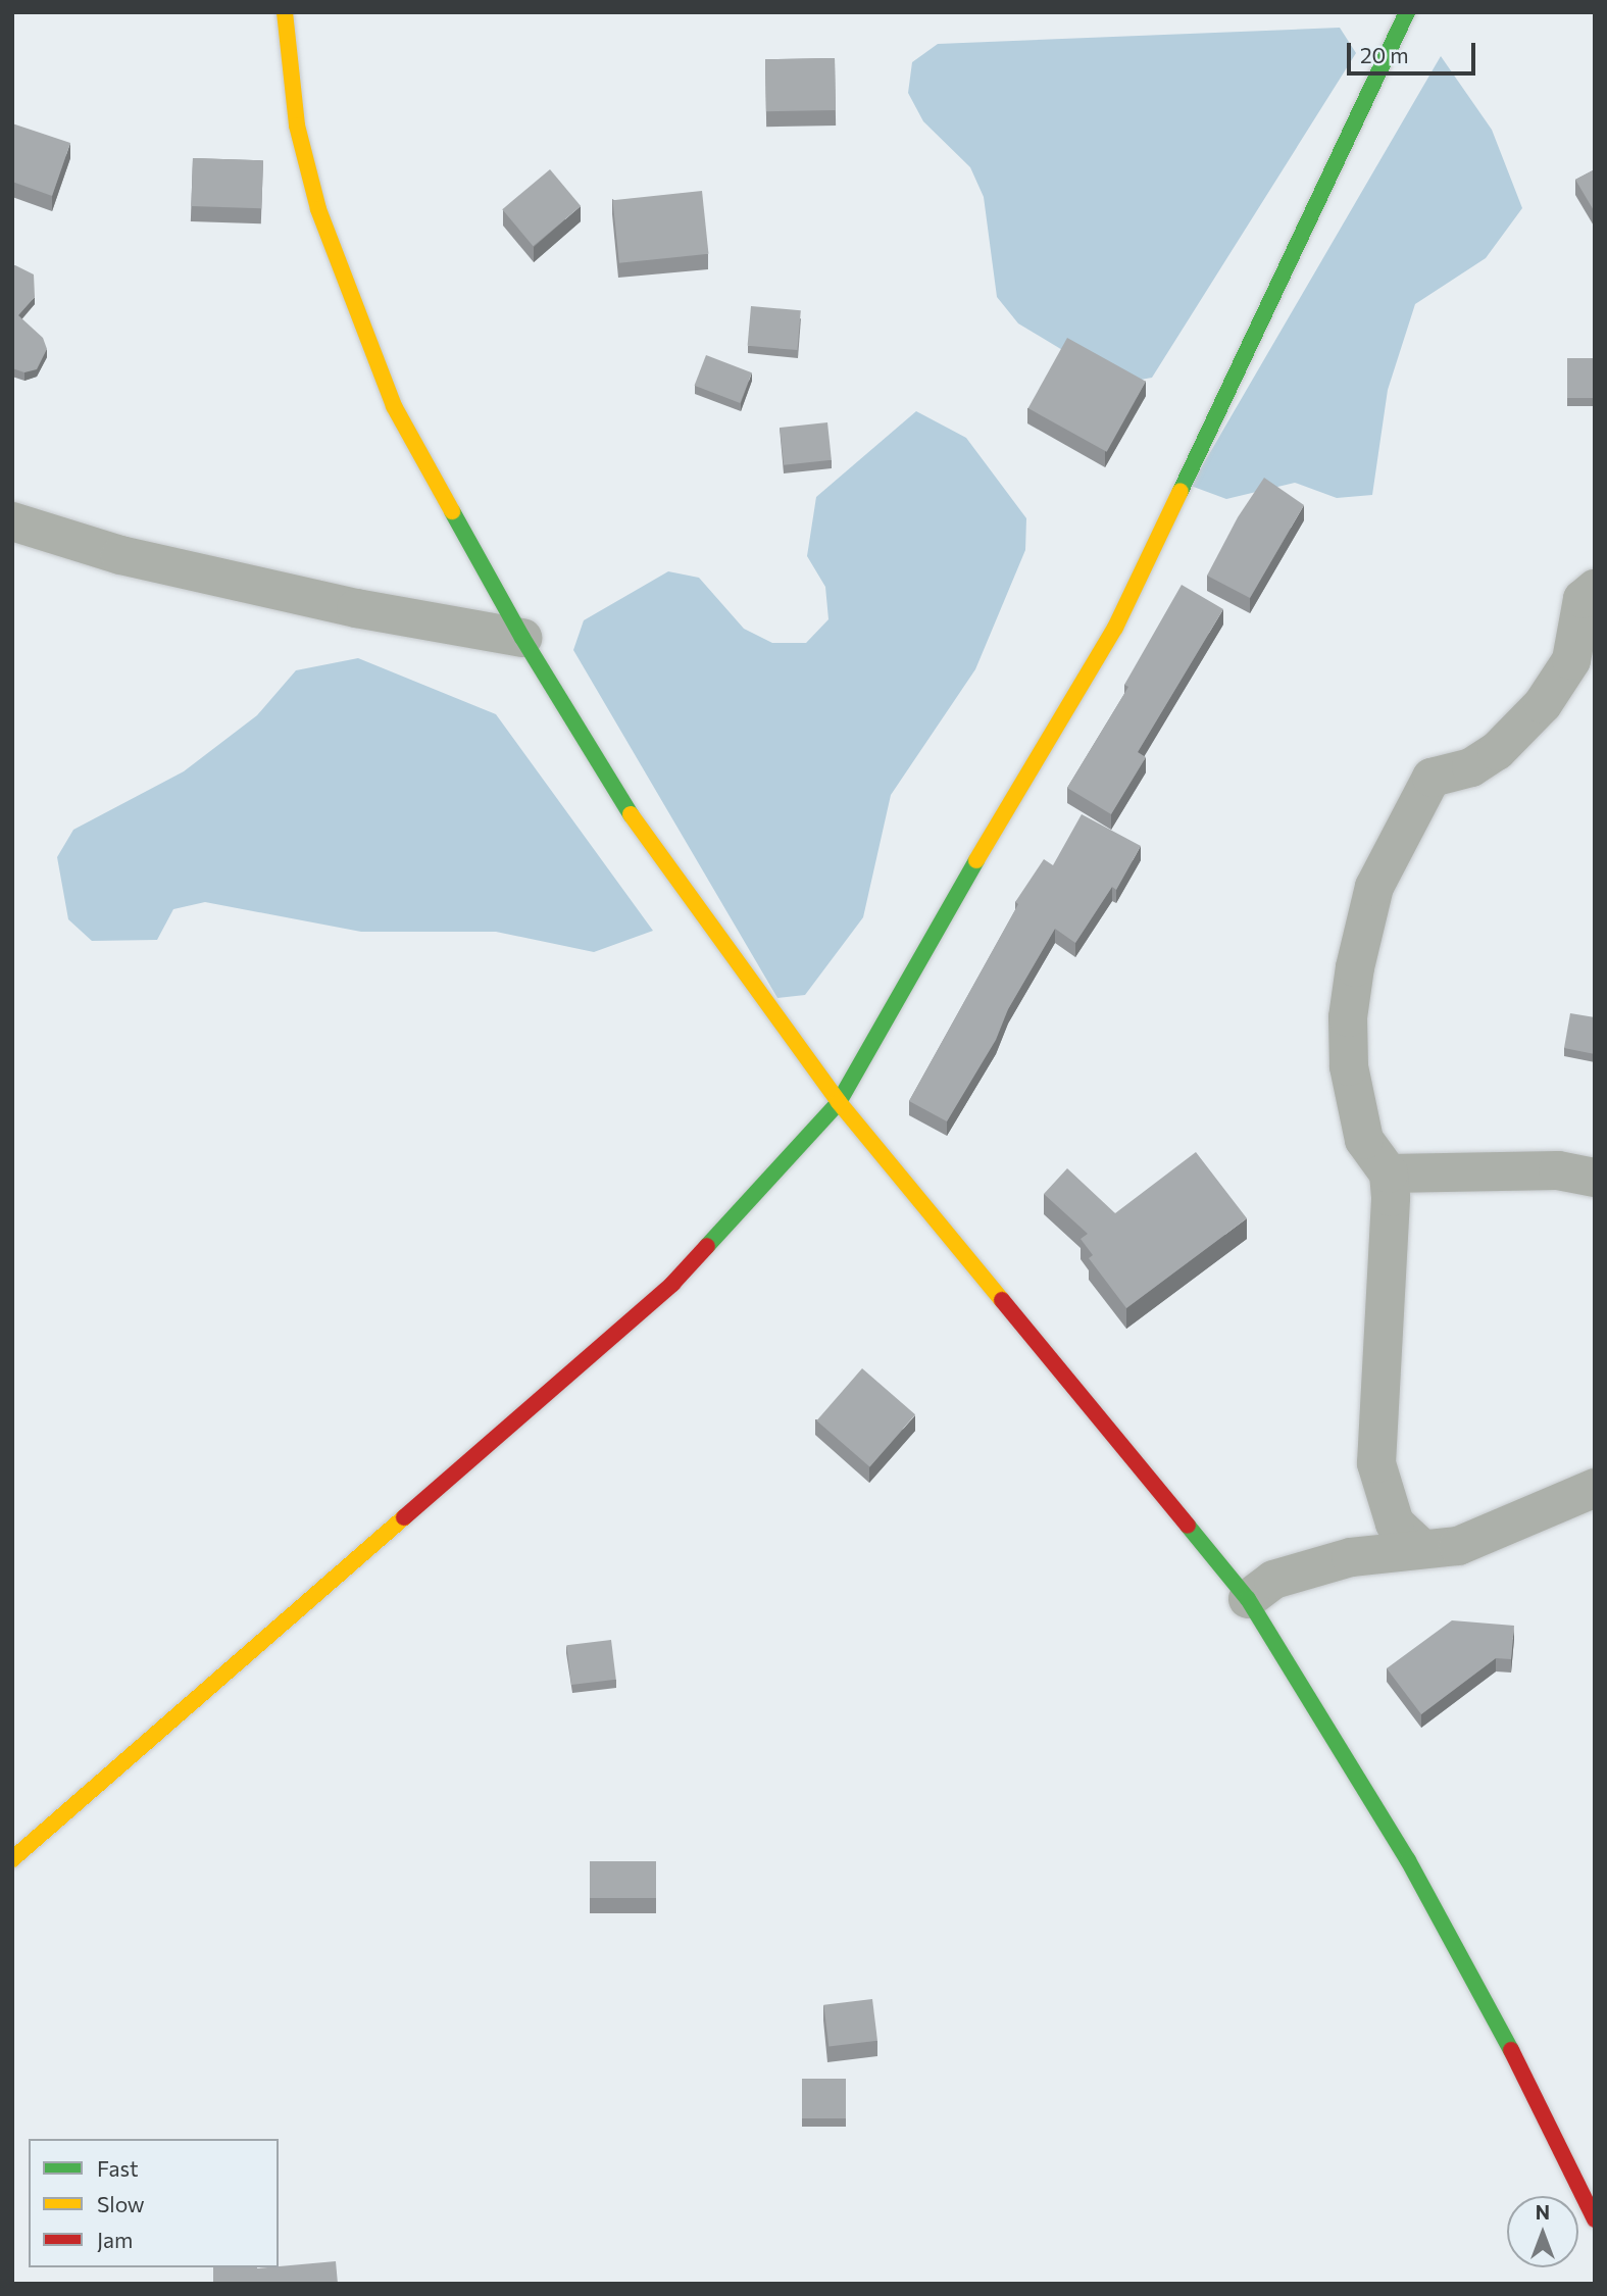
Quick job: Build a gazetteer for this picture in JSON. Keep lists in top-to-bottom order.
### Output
{
  "legend": ["Fast", "Slow", "Jam"],
  "scale_bar": "20 m",
  "north": "top"
}
